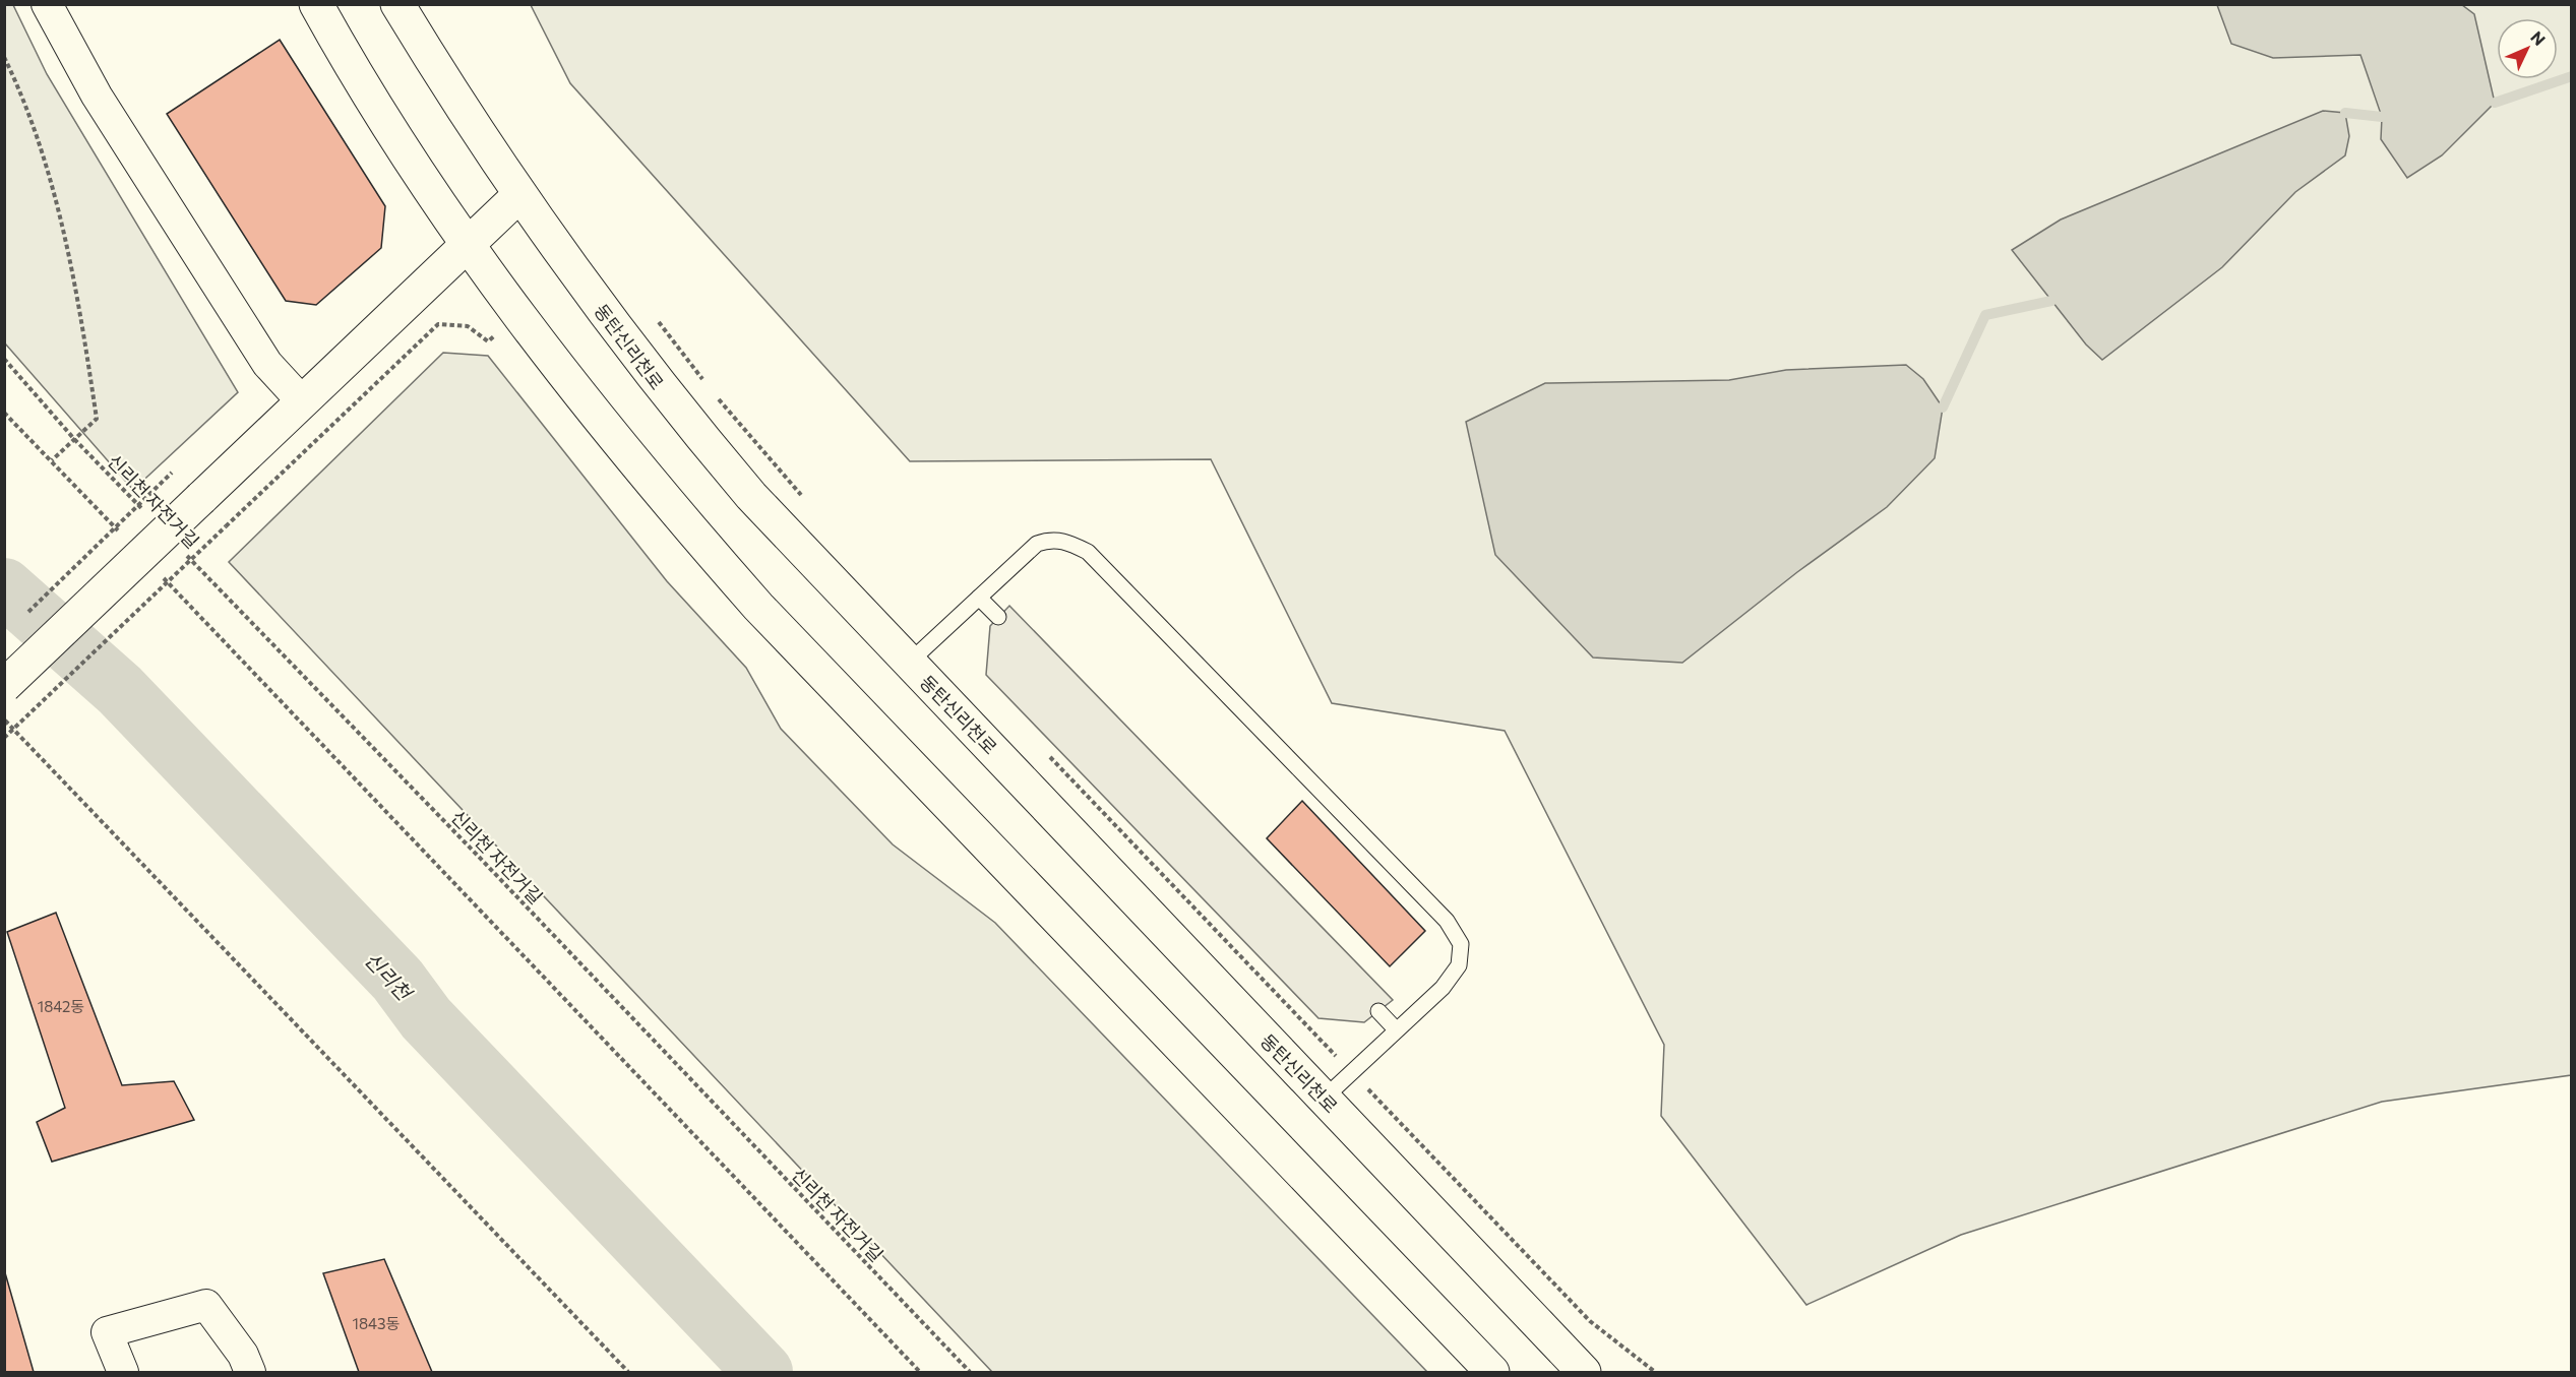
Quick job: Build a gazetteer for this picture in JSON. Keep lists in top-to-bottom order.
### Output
{
  "streets": {
    "main road": ["동탄신리천로"],
    "path": ["신리천 자전거길"]
  },
  "water": ["신리천"],
  "house_numbers": ["1842동", "1843동"],
  "north": "top right"
}
